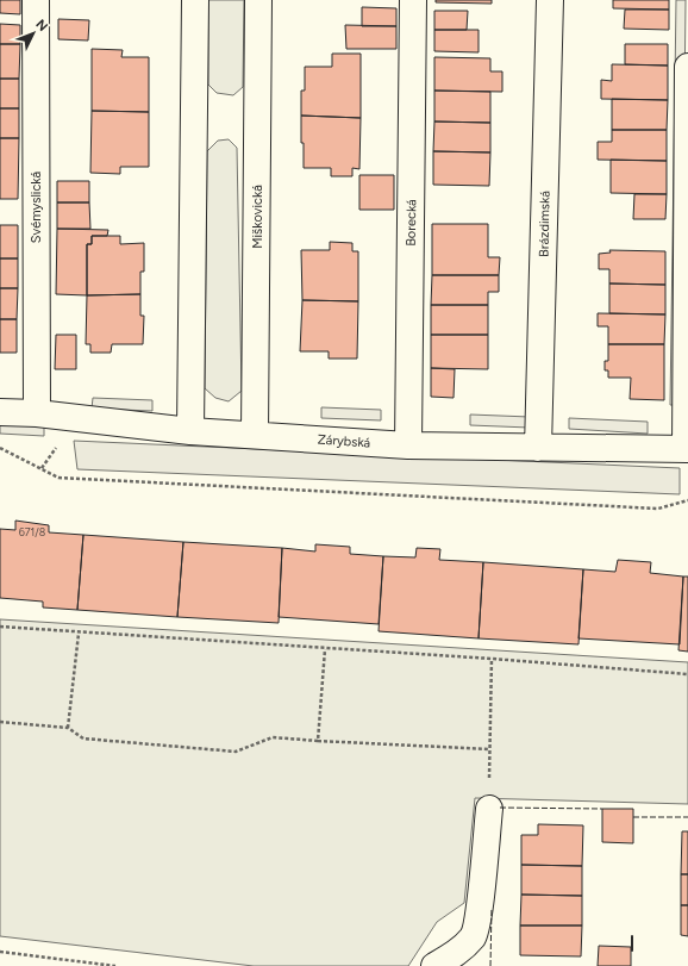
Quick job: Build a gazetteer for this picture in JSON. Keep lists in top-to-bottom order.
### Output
{
  "streets": {
    "street": [
      "Svémyslická",
      "Miškovická",
      "Borecká",
      "Brázdimská",
      "Zárybská"
    ]
  },
  "crossings": [
    ["Svémyslická", "Zárybská"],
    ["Miškovická", "Zárybská"],
    ["Borecká", "Zárybská"],
    ["Brázdimská", "Zárybská"]
  ],
  "house_numbers": ["671/8"],
  "north": "top right"
}
